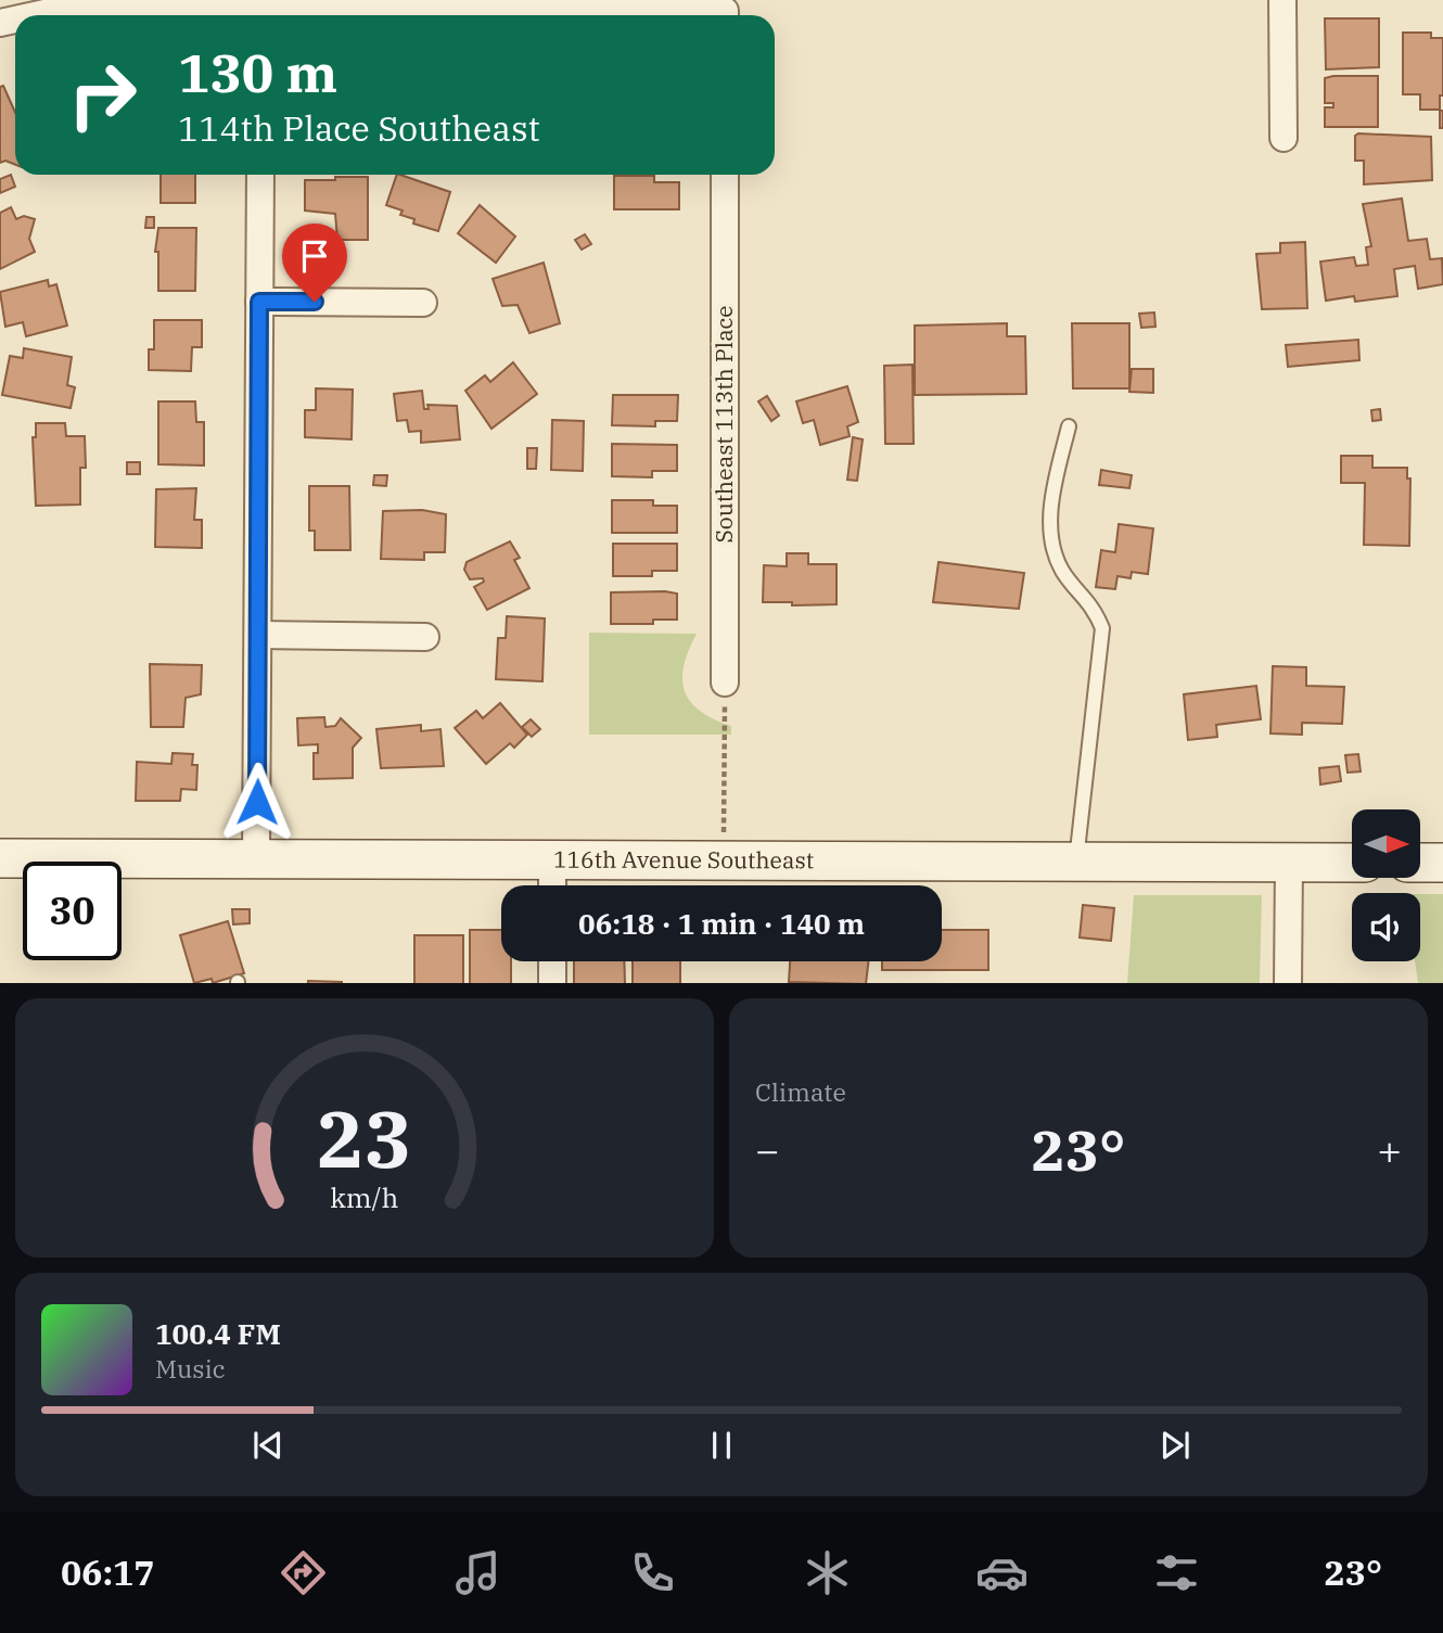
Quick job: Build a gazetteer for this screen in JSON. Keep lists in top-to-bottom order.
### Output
{
  "streets": {
    "main road": ["116th Avenue Southeast"],
    "street": ["Southeast 113th Place"]
  },
  "north": "right",
  "page": {
    "turn": ["130 m", "114th Place Southeast"],
    "limit": "30",
    "trip": "06:18 · 1 min · 140 m",
    "tile": "Climate",
    "heat": ["−", "23°", "+"],
    "song": ["100.4 FM", "Music"],
    "tabs": ["06:17", "23°"],
    "gauge": ["23", "km/h"]
  }
}
